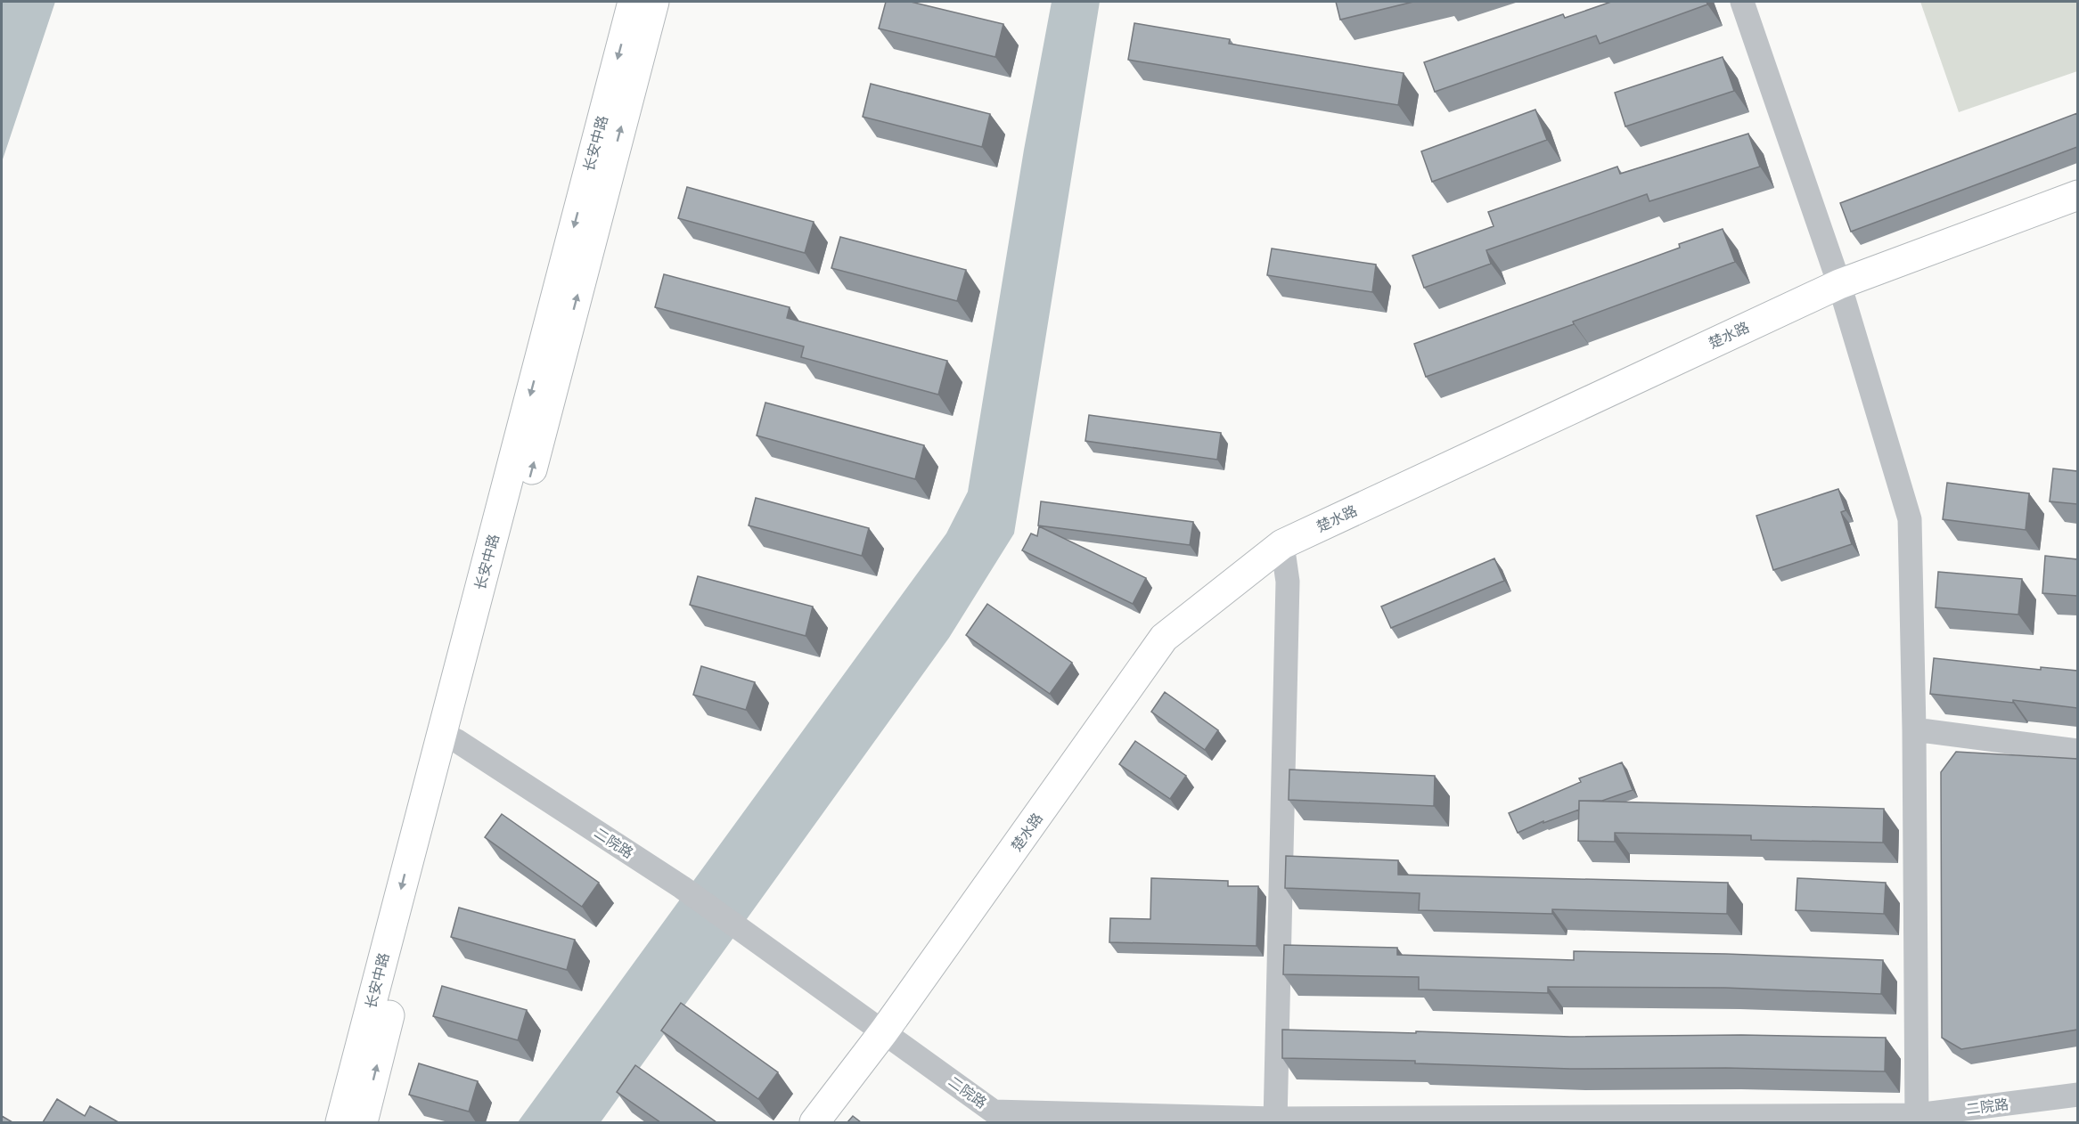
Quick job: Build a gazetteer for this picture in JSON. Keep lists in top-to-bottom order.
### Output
{
  "streets": {
    "main road": ["长安中路", "楚水路"],
    "street": ["二院路"]
  },
  "crossings": [
    ["长安中路", "二院路"],
    ["楚水路", "二院路"]
  ]
}
